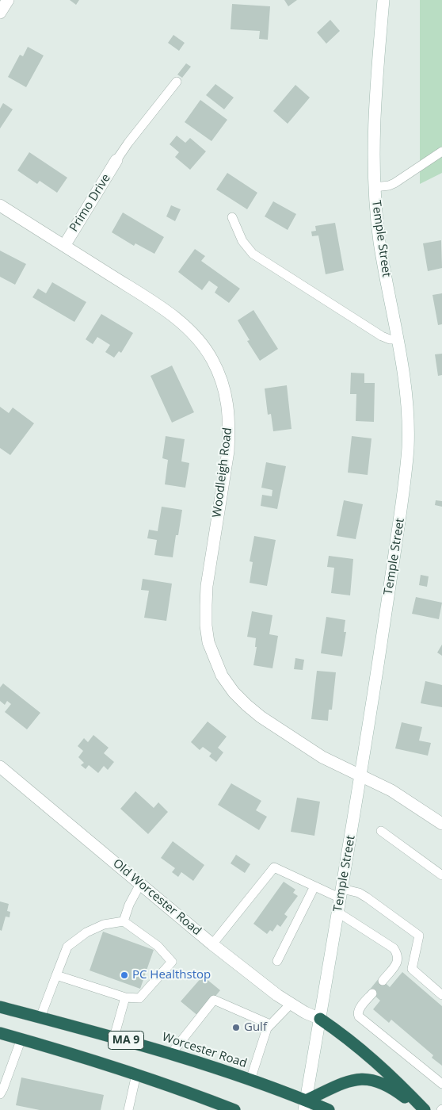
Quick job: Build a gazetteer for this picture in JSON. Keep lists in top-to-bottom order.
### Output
{
  "streets": {
    "highway": ["MA 9", "Worcester Road"],
    "street": [
      "Primo Drive",
      "Temple Street",
      "Woodleigh Road",
      "Old Worcester Road"
    ]
  },
  "crossings": [
    ["Primo Drive", "Woodleigh Road"],
    ["Temple Street", "Woodleigh Road"],
    ["Temple Street", "Old Worcester Road"],
    ["Temple Street", "Worcester Road"]
  ],
  "places": ["PC Healthstop", "Gulf"]
}
